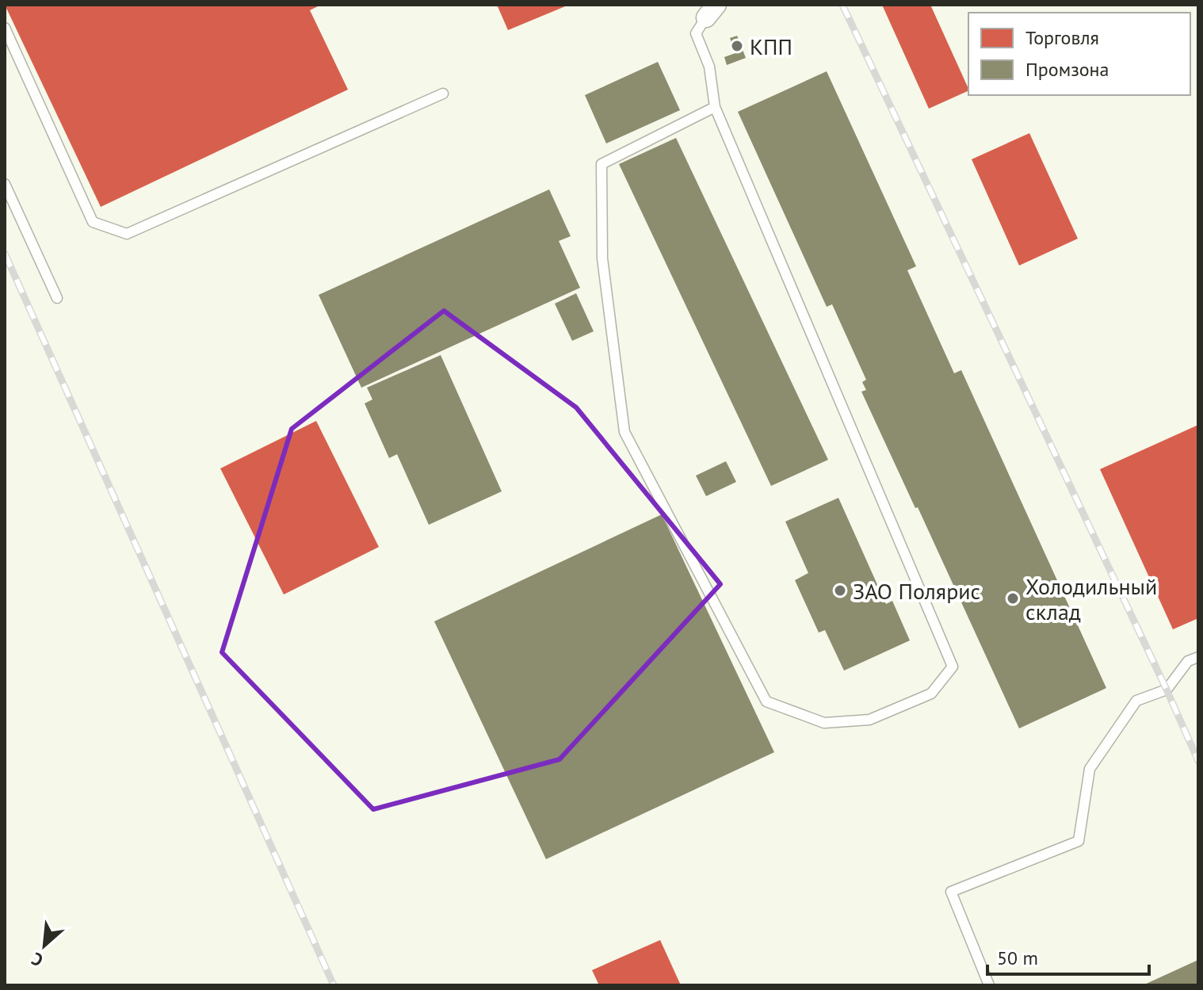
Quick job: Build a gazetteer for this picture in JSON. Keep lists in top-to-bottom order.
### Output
{
  "places": ["КПП", "ЗАО Полярис", "Холодильный склад"],
  "legend": ["Торговля", "Промзона"],
  "scale_bar": "50 m",
  "north": "bottom left"
}
